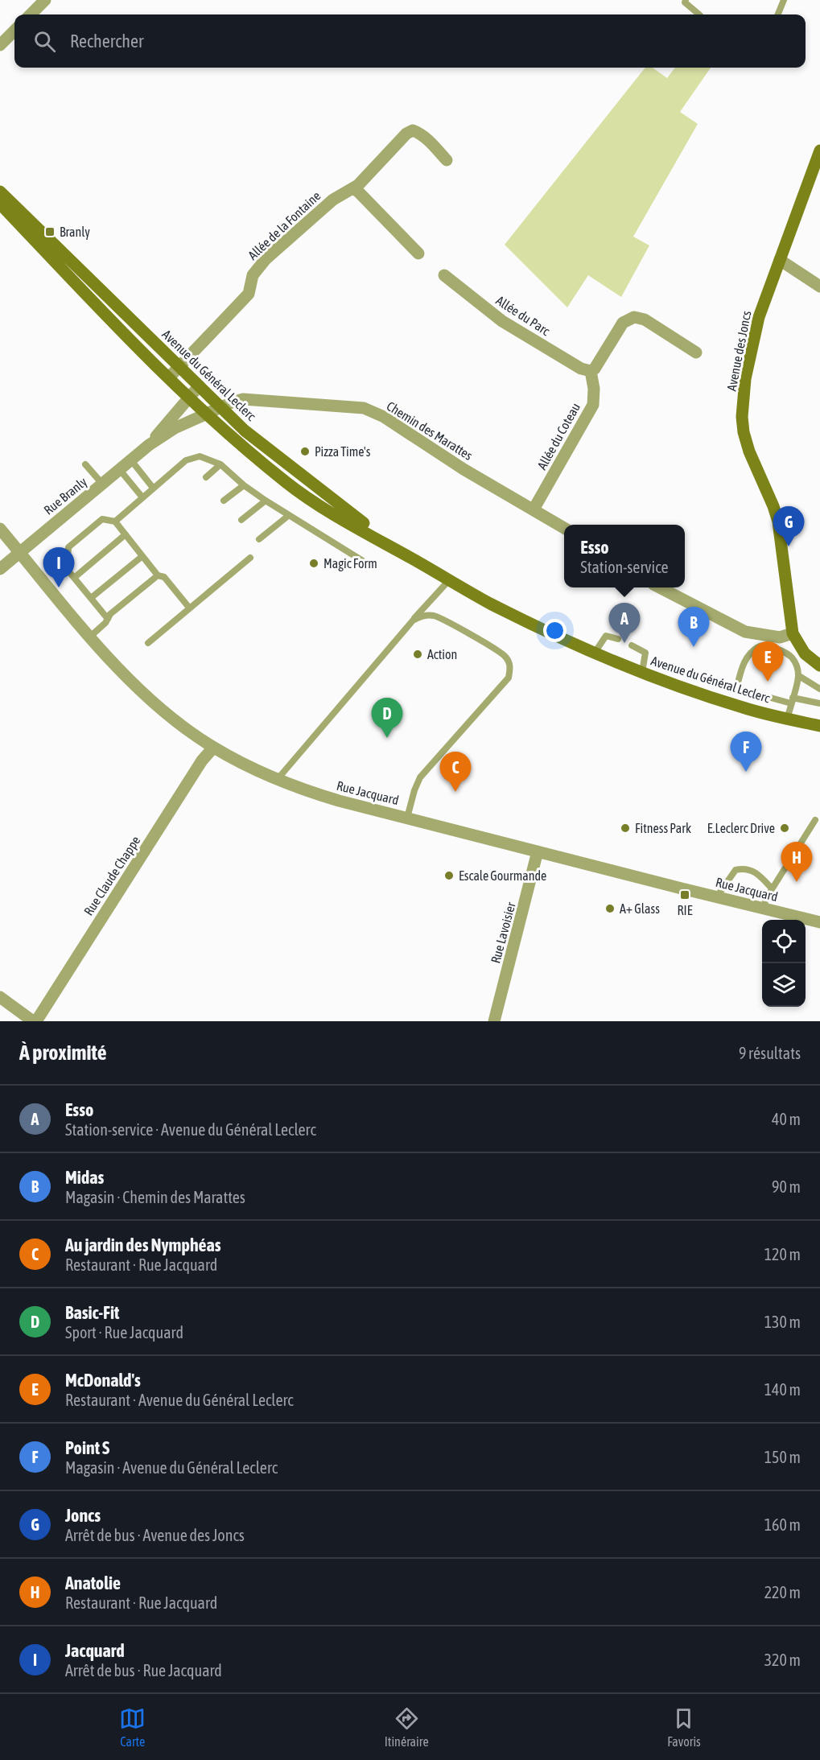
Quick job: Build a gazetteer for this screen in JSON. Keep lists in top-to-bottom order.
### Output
{
  "streets": {
    "main road": ["Avenue des Joncs", "Avenue du Général Leclerc"],
    "street": [
      "Allée de la Fontaine",
      "Allée du Parc",
      "Chemin des Marattes",
      "Allée du Coteau",
      "Rue Branly",
      "Rue Jacquard",
      "Rue Claude Chappe",
      "Rue Lavoisier"
    ]
  },
  "crossings": [
    ["Allée de la Fontaine", "Avenue du Général Leclerc"],
    ["Allée du Parc", "Allée du Coteau"],
    ["Avenue du Général Leclerc", "Chemin des Marattes"],
    ["Avenue du Général Leclerc", "Rue Branly"],
    ["Chemin des Marattes", "Allée du Coteau"],
    ["Chemin des Marattes", "Rue Branly"],
    ["Rue Branly", "Rue Jacquard"],
    ["Rue Jacquard", "Rue Claude Chappe"],
    ["Rue Jacquard", "Rue Lavoisier"]
  ],
  "places": {
    "transit": ["Branly", "RIE"],
    "other": [
      "Pizza Time's",
      "Magic Form",
      "Action",
      "Fitness Park",
      "E.Leclerc Drive",
      "Escale Gourmande",
      "A+ Glass"
    ]
  },
  "page": {
    "search": "Rechercher",
    "pins": [
      "G",
      "I",
      "A",
      "B",
      "E",
      "D",
      "F",
      "C",
      "H"
    ],
    "popup": ["Esso", "Station-service"],
    "heading": ["À proximité", "9 résultats"],
    "list": [
      {
        "mark": "A",
        "name": "Esso",
        "note": "Station-service · Avenue du Général Leclerc",
        "value": "40 m"
      },
      {
        "mark": "B",
        "name": "Midas",
        "note": "Magasin · Chemin des Marattes",
        "value": "90 m"
      },
      {
        "mark": "C",
        "name": "Au jardin des Nymphéas",
        "note": "Restaurant · Rue Jacquard",
        "value": "120 m"
      },
      {
        "mark": "D",
        "name": "Basic-Fit",
        "note": "Sport · Rue Jacquard",
        "value": "130 m"
      },
      {
        "mark": "E",
        "name": "McDonald's",
        "note": "Restaurant · Avenue du Général Leclerc",
        "value": "140 m"
      },
      {
        "mark": "F",
        "name": "Point S",
        "note": "Magasin · Avenue du Général Leclerc",
        "value": "150 m"
      },
      {
        "mark": "G",
        "name": "Joncs",
        "note": "Arrêt de bus · Avenue des Joncs",
        "value": "160 m"
      },
      {
        "mark": "H",
        "name": "Anatolie",
        "note": "Restaurant · Rue Jacquard",
        "value": "220 m"
      },
      {
        "mark": "I",
        "name": "Jacquard",
        "note": "Arrêt de bus · Rue Jacquard",
        "value": "320 m"
      }
    ],
    "nav": ["Carte", "Itinéraire", "Favoris"]
  }
}
